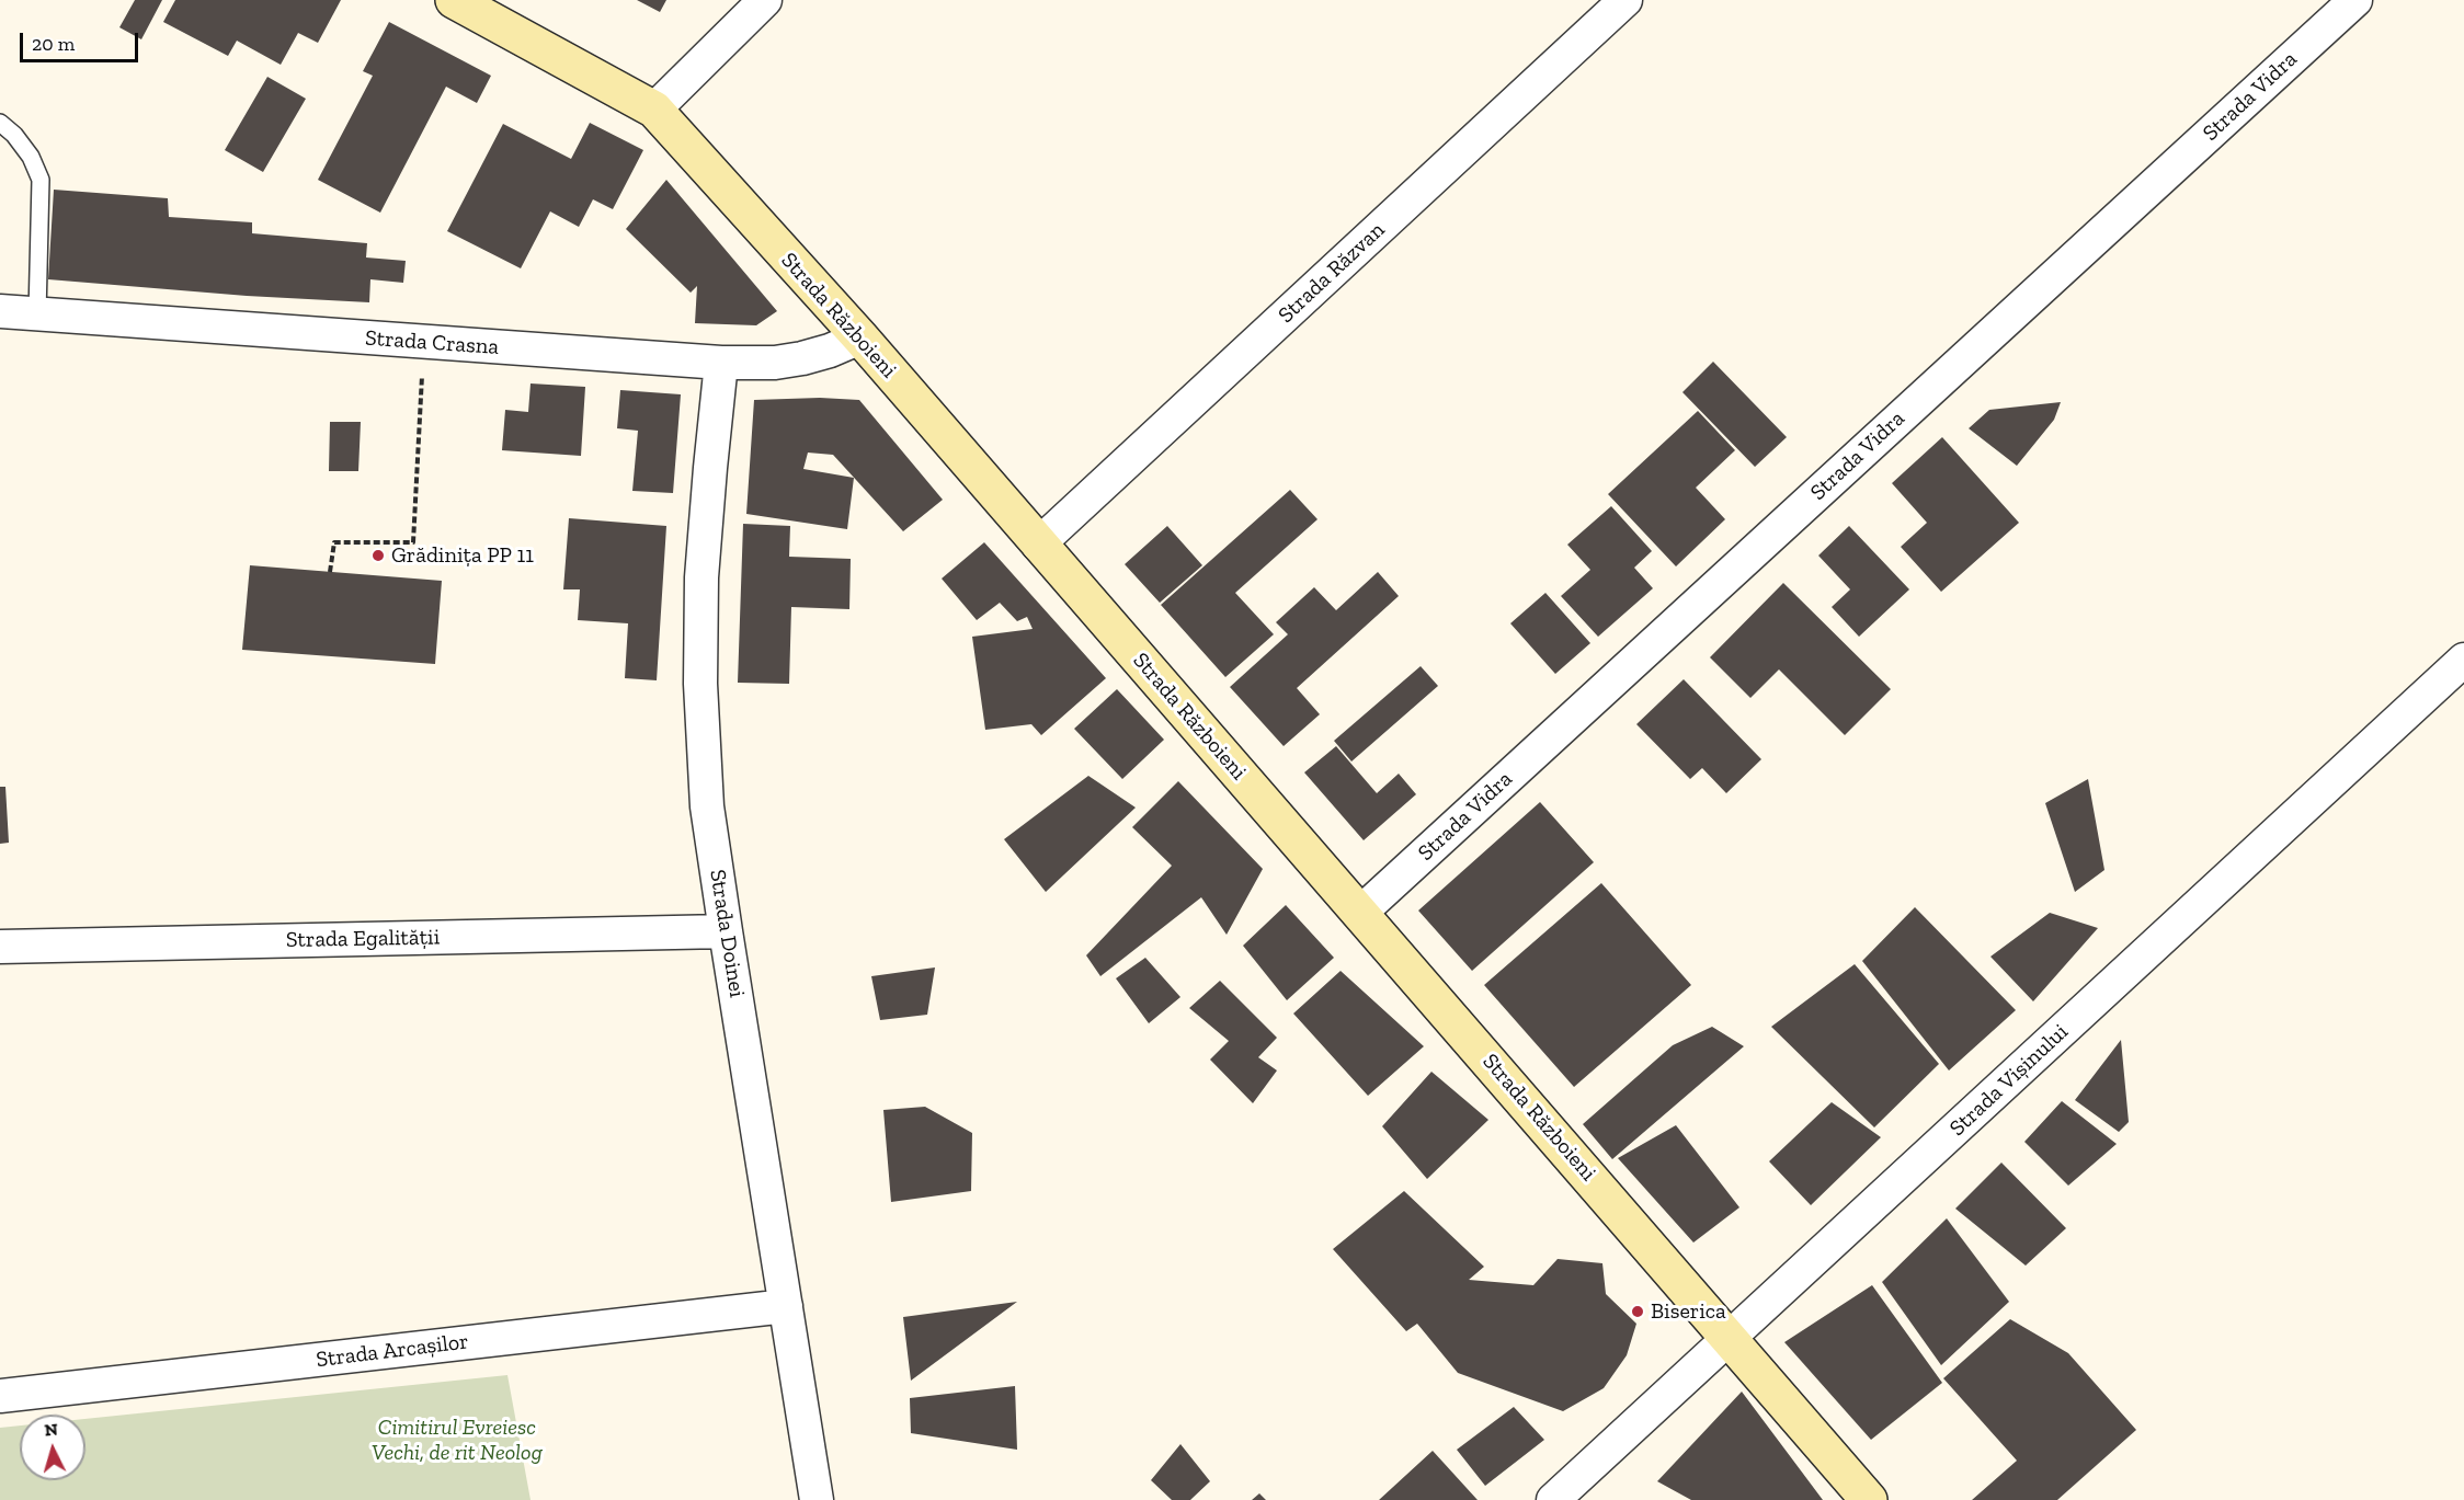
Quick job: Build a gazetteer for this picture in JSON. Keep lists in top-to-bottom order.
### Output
{
  "streets": {
    "street": [
      "Strada Vidra",
      "Strada Răzvan",
      "Strada Războieni",
      "Strada Crasna",
      "Strada Doinei",
      "Strada Egalității",
      "Strada Vișinului",
      "Strada Arcașilor"
    ]
  },
  "crossings": [
    ["Strada Vidra", "Strada Războieni"],
    ["Strada Răzvan", "Strada Războieni"],
    ["Strada Războieni", "Strada Crasna"],
    ["Strada Războieni", "Strada Vișinului"],
    ["Strada Crasna", "Strada Doinei"],
    ["Strada Doinei", "Strada Egalității"],
    ["Strada Doinei", "Strada Arcașilor"]
  ],
  "parks": ["Cimitirul Evreiesc Vechi, de rit Neolog"],
  "places": ["Grădinița PP 11", "Biserica"],
  "scale_bar": "20 m",
  "north": "top"
}
